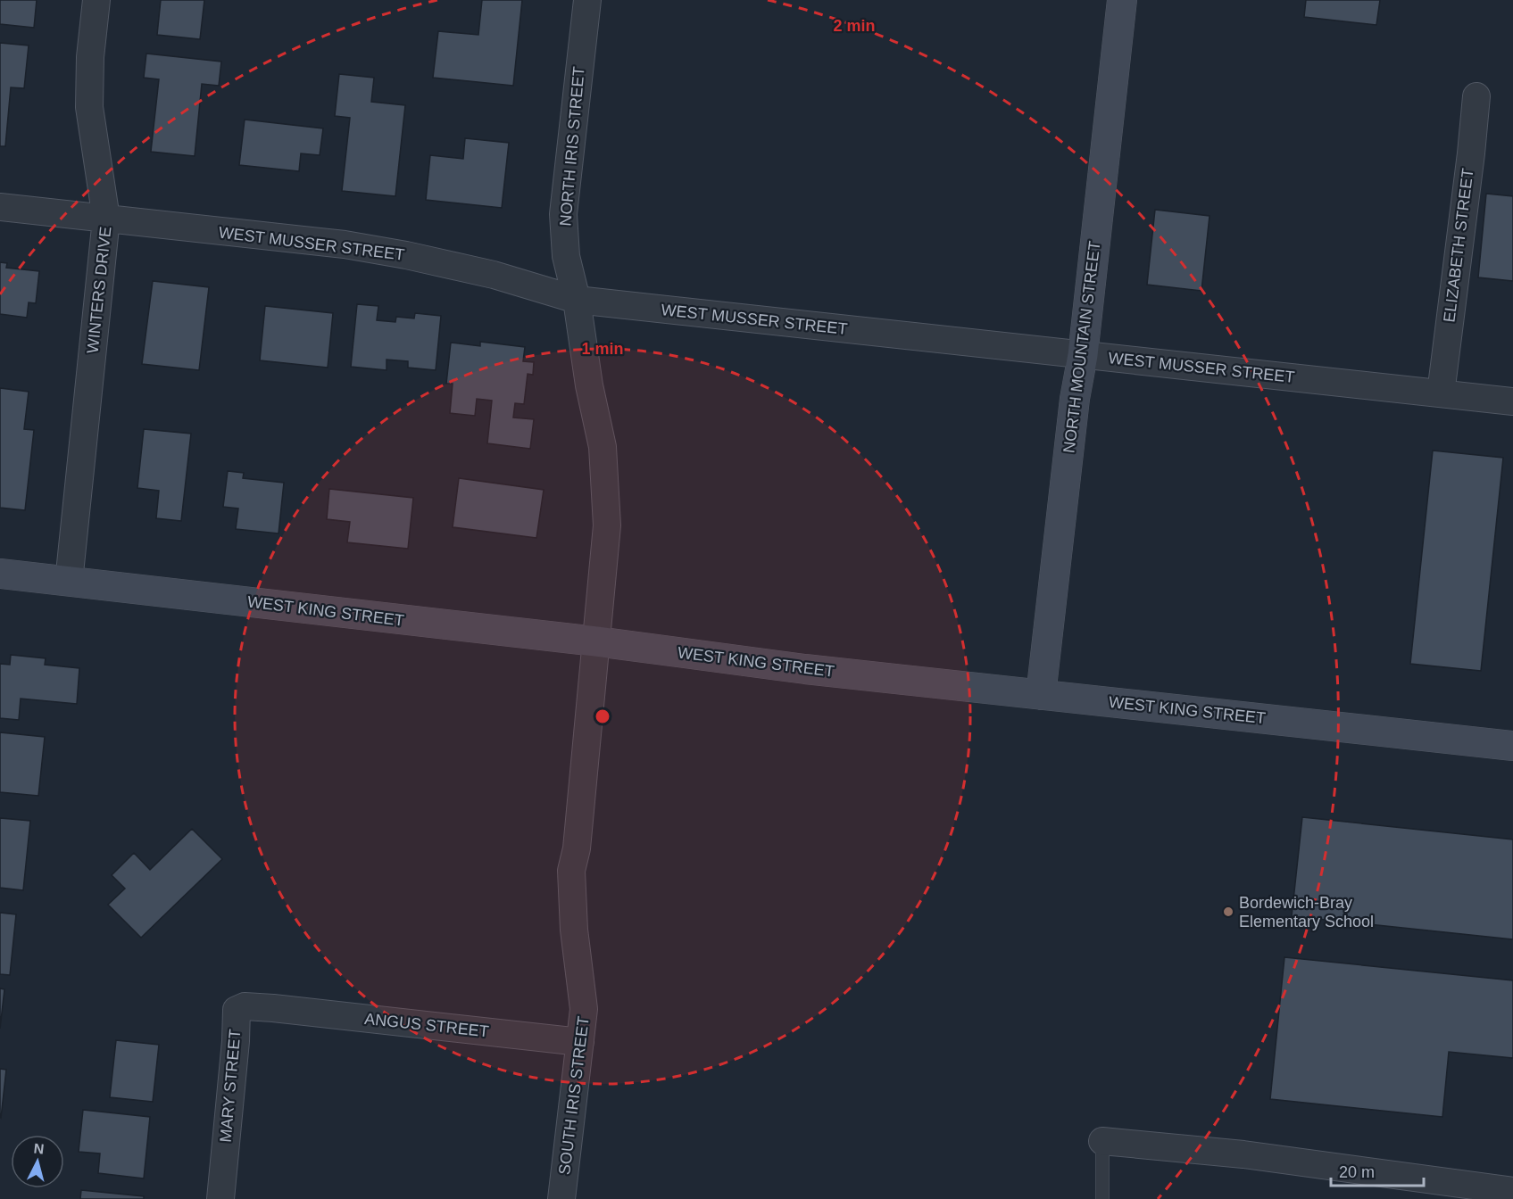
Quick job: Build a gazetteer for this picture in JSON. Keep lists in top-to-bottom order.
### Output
{
  "streets": {
    "street": [
      "NORTH IRIS STREET",
      "WEST MUSSER STREET",
      "ELIZABETH STREET",
      "WINTERS DRIVE",
      "NORTH MOUNTAIN STREET",
      "WEST KING STREET",
      "ANGUS STREET",
      "MARY STREET",
      "SOUTH IRIS STREET"
    ]
  },
  "crossings": [
    ["NORTH IRIS STREET", "WEST MUSSER STREET"],
    ["NORTH IRIS STREET", "WEST KING STREET"],
    ["NORTH IRIS STREET", "SOUTH IRIS STREET"],
    ["WEST MUSSER STREET", "ELIZABETH STREET"],
    ["WEST MUSSER STREET", "WINTERS DRIVE"],
    ["WEST MUSSER STREET", "NORTH MOUNTAIN STREET"],
    ["WINTERS DRIVE", "WEST KING STREET"],
    ["NORTH MOUNTAIN STREET", "WEST KING STREET"],
    ["WEST KING STREET", "SOUTH IRIS STREET"],
    ["ANGUS STREET", "MARY STREET"],
    ["ANGUS STREET", "SOUTH IRIS STREET"]
  ],
  "places": ["Bordewich-Bray Elementary School"],
  "scale_bar": "20 m",
  "north": "top",
  "rings": ["2 min", "1 min"]
}
